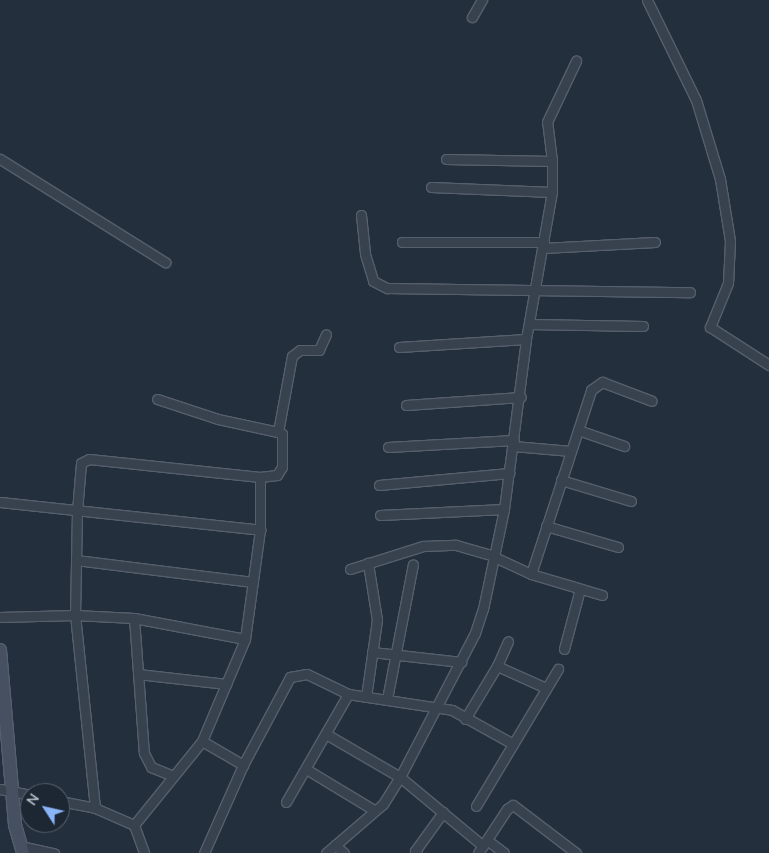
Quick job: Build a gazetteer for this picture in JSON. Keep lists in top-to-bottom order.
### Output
{
  "north": "top left"
}
